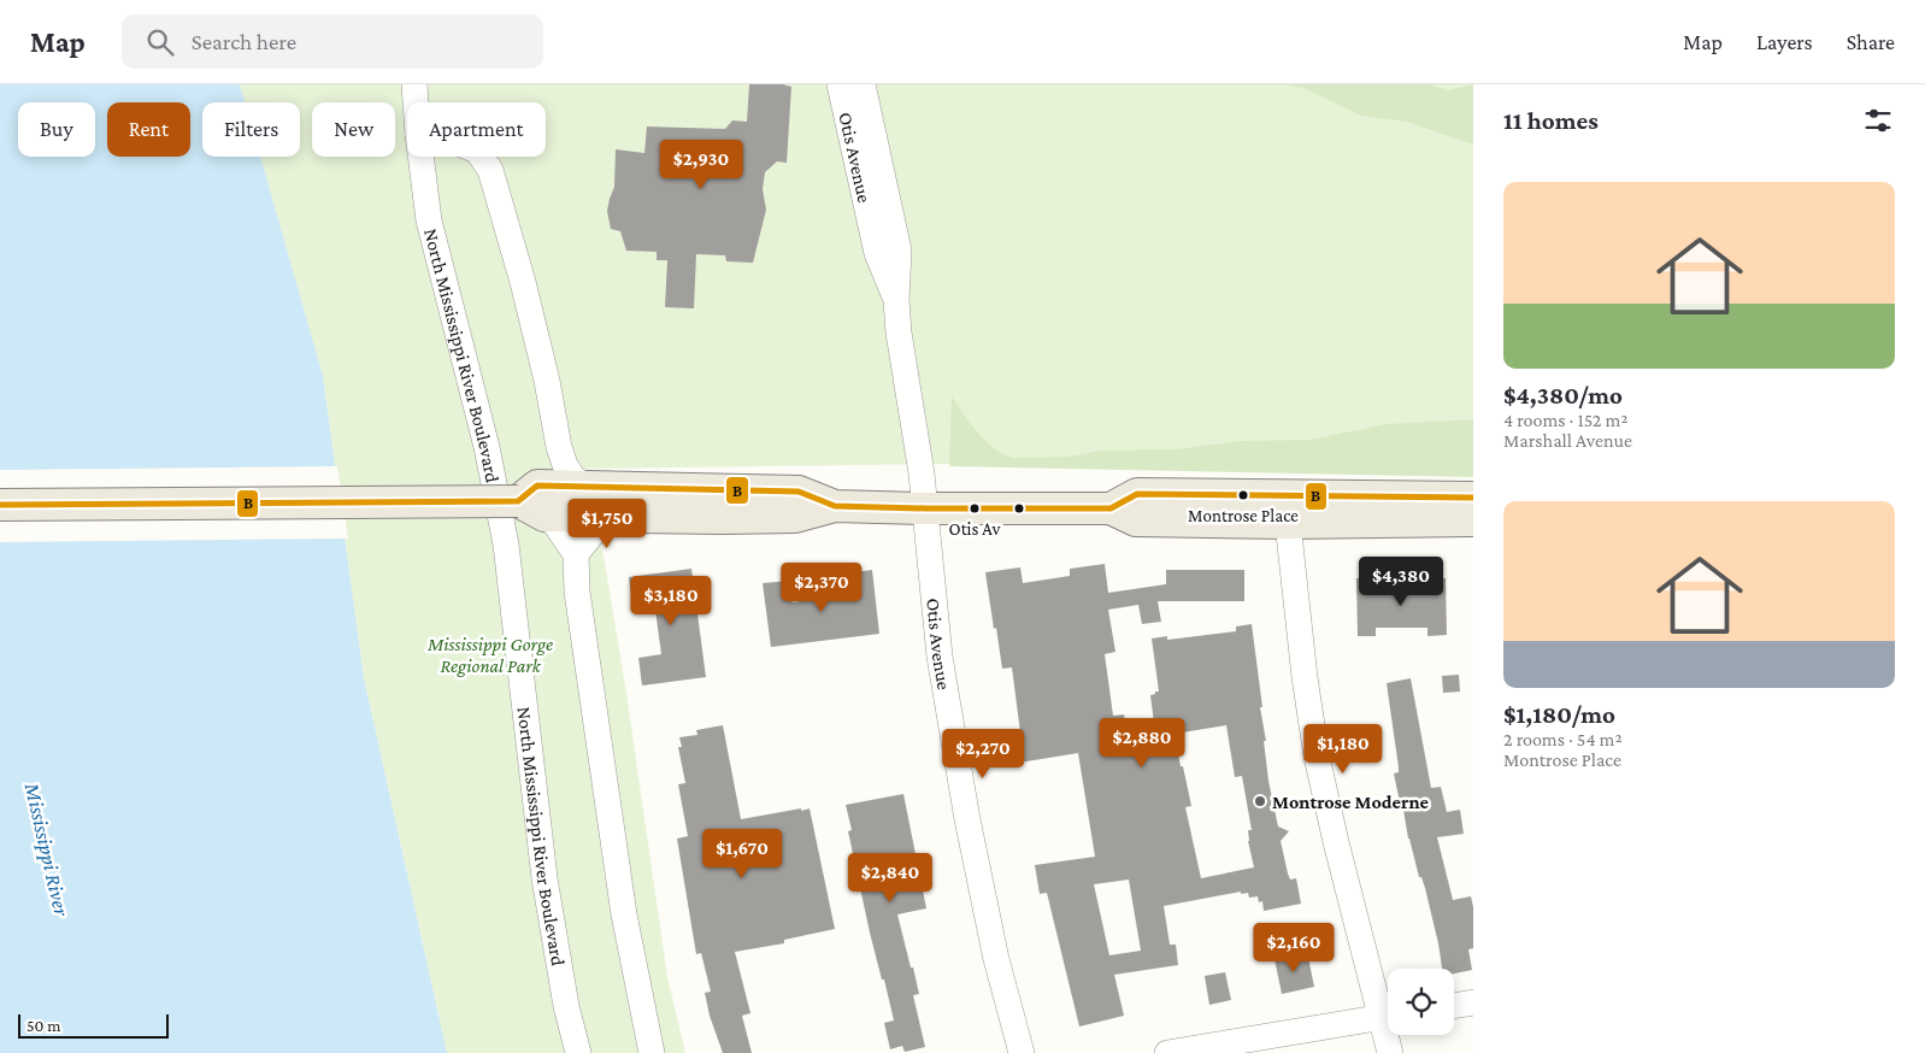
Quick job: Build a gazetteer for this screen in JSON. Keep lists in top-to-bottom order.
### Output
{
  "streets": {
    "street": ["Otis Avenue", "North Mississippi River Boulevard"]
  },
  "water": ["Mississippi River"],
  "parks": ["Mississippi Gorge Regional Park"],
  "places": ["Montrose Place", "Otis Av", "Montrose Moderne"],
  "lines": ["transit line B"],
  "scale_bar": "50 m",
  "page": {
    "header": "Map",
    "search": "Search here",
    "nav": ["Map", "Layers", "Share"],
    "heading": "11 homes",
    "chip": [
      "Buy",
      "Rent",
      "Filters",
      "New",
      "Apartment"
    ],
    "price": [
      "$2,930",
      "$1,750",
      "$4,380",
      "$2,370",
      "$3,180",
      "$2,880",
      "$1,180",
      "$2,270",
      "$1,670",
      "$2,840",
      "$2,160"
    ],
    "list": [
      {
        "name": "$4,380/mo",
        "note": "4 rooms · 152 m² · Marshall Avenue"
      },
      {
        "name": "$1,180/mo",
        "note": "2 rooms · 54 m² · Montrose Place"
      }
    ],
    "scale": "50 m"
  }
}
